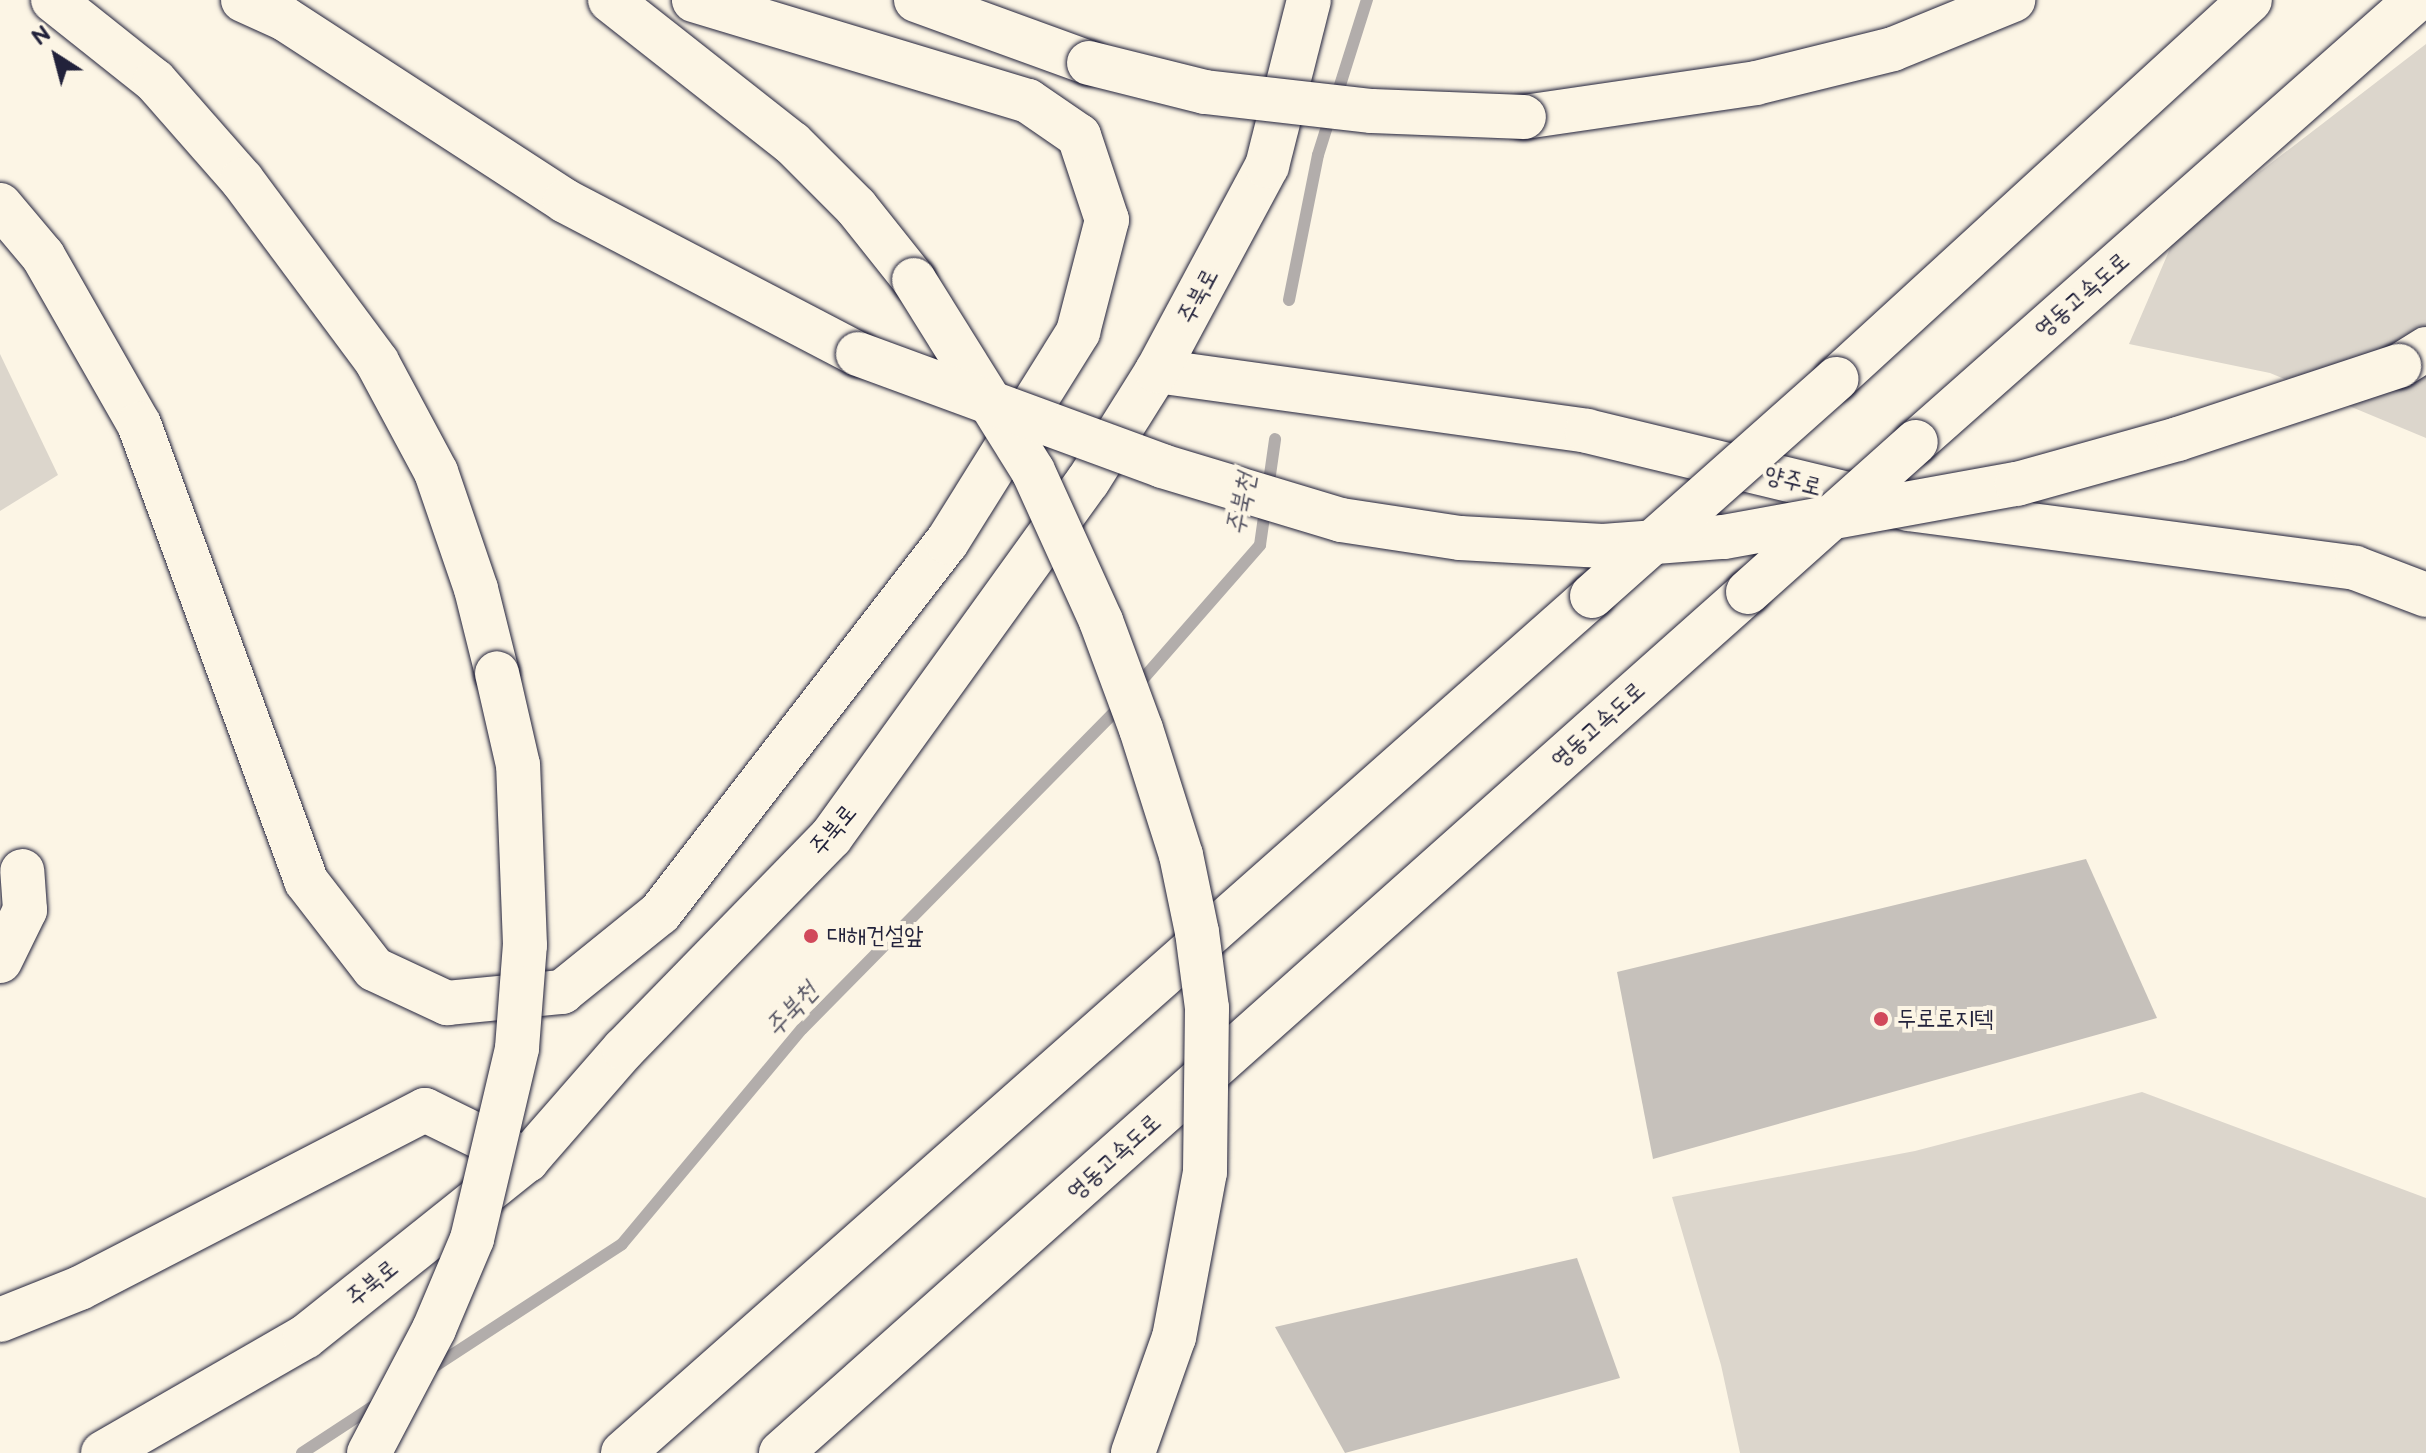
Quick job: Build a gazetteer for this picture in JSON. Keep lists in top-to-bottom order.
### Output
{
  "streets": {
    "main road": ["영동고속도로", "주북로", "양주로"]
  },
  "crossings": [
    ["주북로", "양주로"]
  ],
  "water": ["주북천"],
  "places": ["대해건설앞", "두로로지텍"],
  "north": "top left"
}
